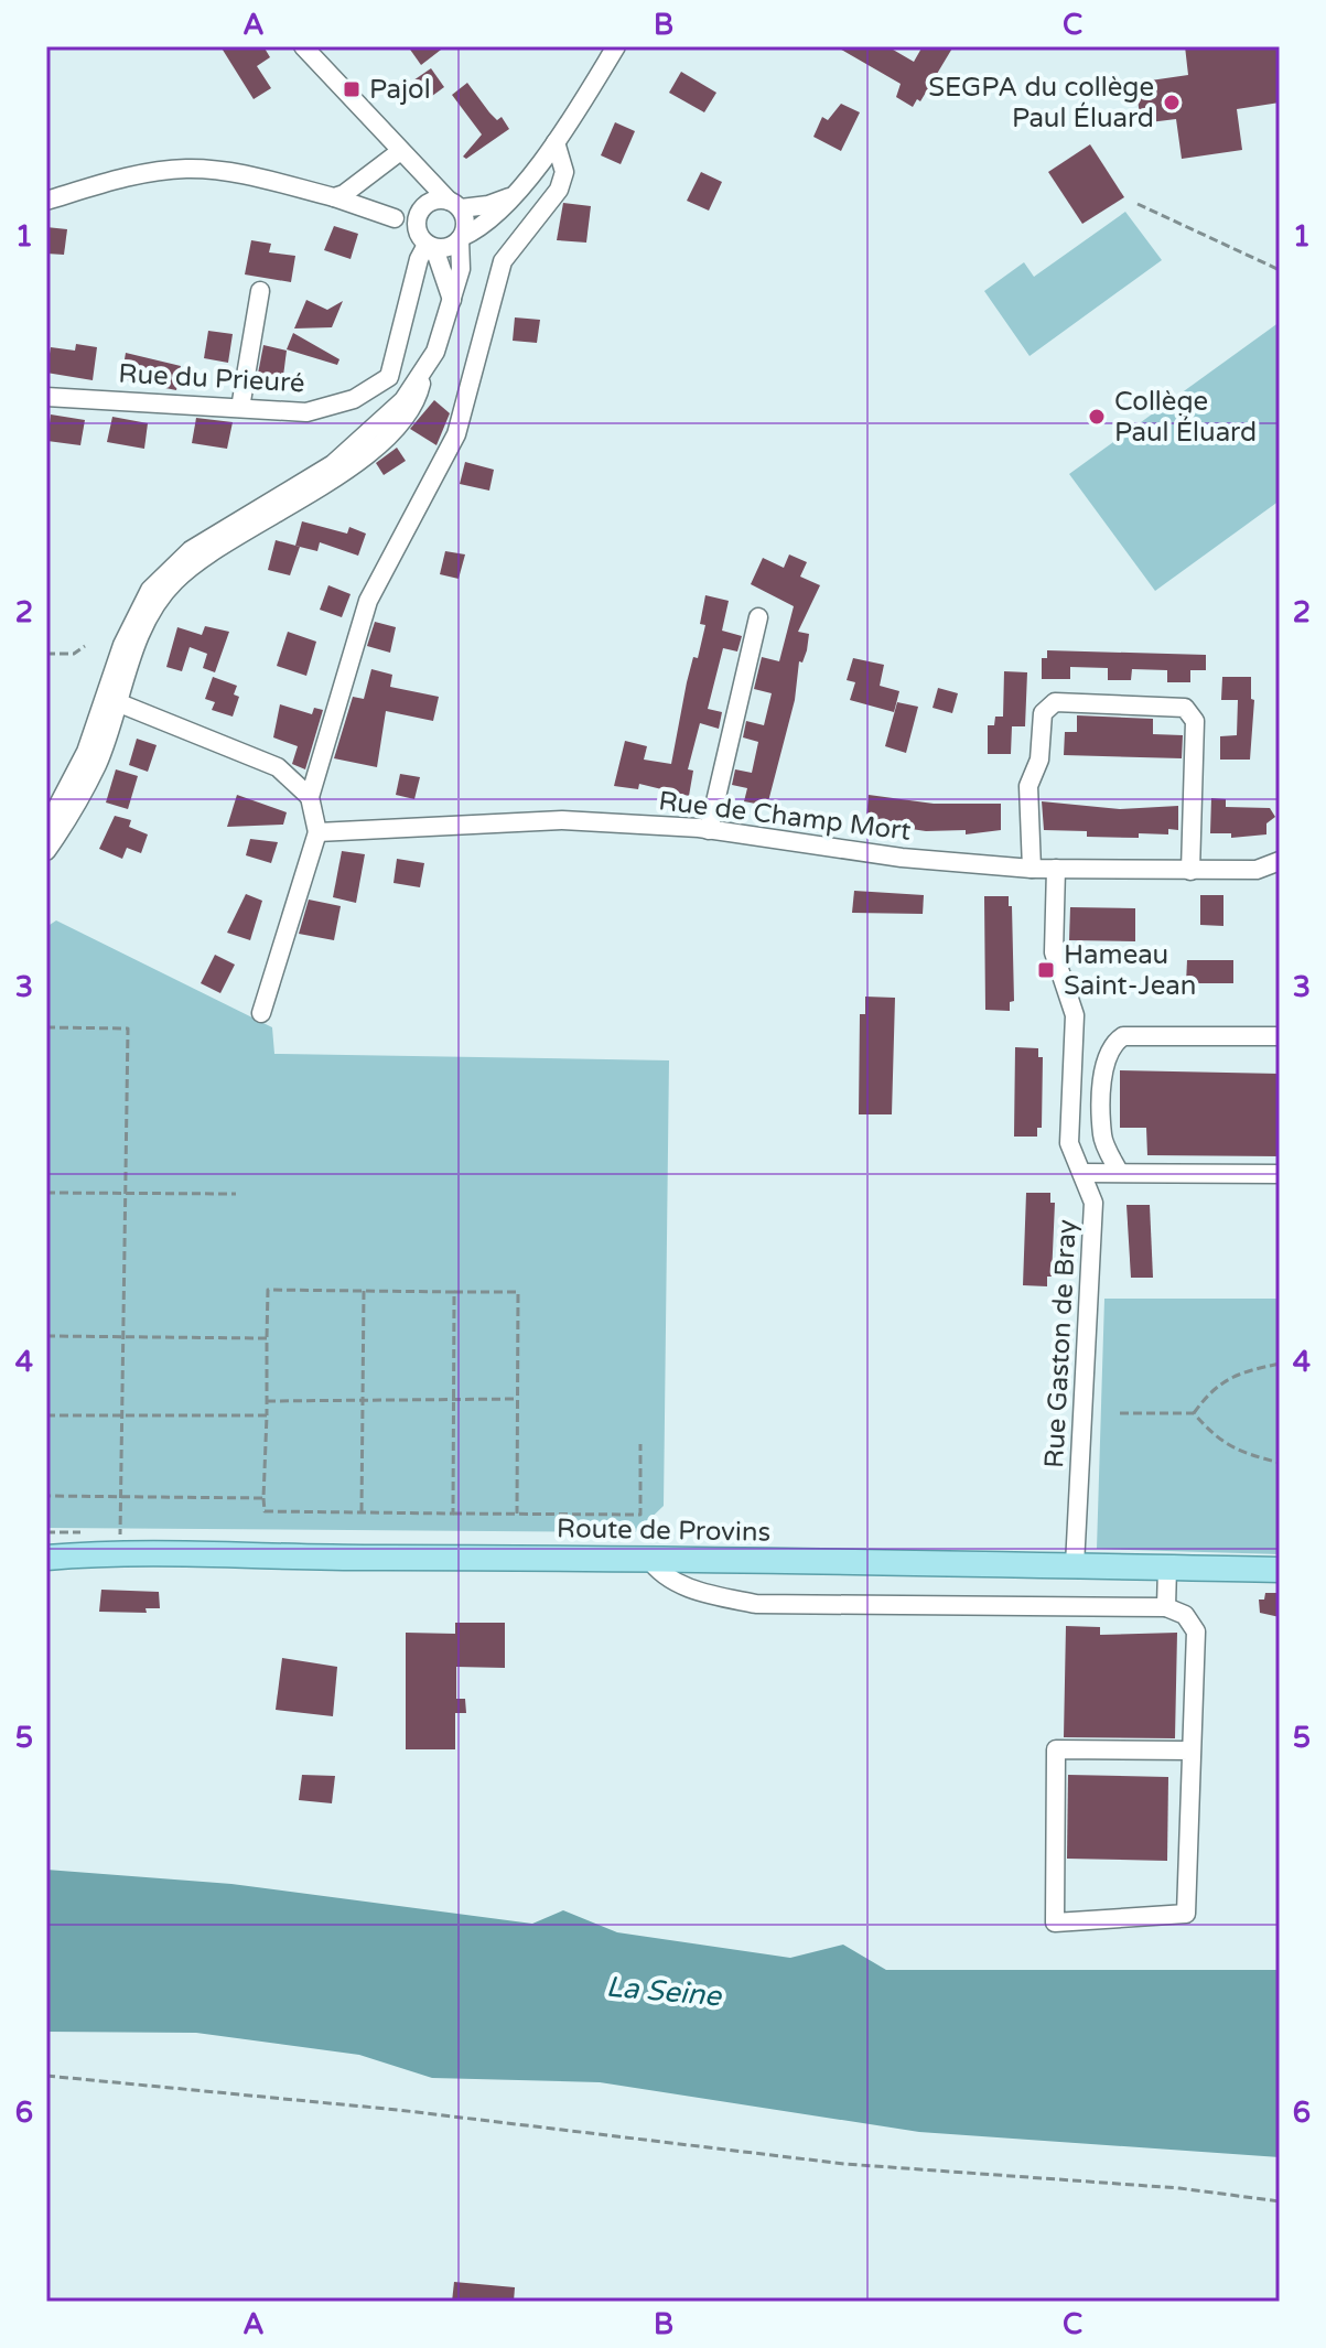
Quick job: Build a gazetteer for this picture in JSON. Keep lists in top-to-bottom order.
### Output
{
  "streets": {
    "main road": ["Route de Provins"],
    "street": ["Rue du Prieuré", "Rue de Champ Mort", "Rue Gaston de Bray"]
  },
  "crossings": [
    ["Rue de Champ Mort", "Rue Gaston de Bray"],
    ["Rue Gaston de Bray", "Route de Provins"]
  ],
  "water": ["La Seine"],
  "places": {
    "transit": ["Pajol", "Hameau Saint-Jean"],
    "other": ["SEGPA du collège Paul Éluard", "Collège Paul Éluard"]
  },
  "grid": {
    "columns": ["A", "B", "C"],
    "rows": [
      "1",
      "2",
      "3",
      "4",
      "5",
      "6"
    ]
  }
}
